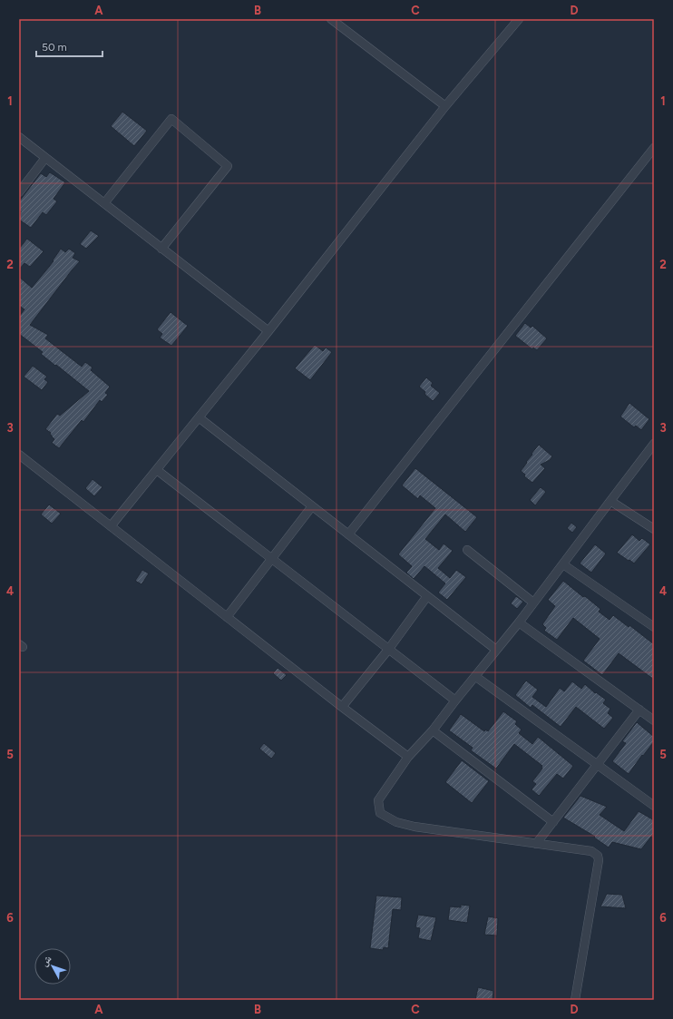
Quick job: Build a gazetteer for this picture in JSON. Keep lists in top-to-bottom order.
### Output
{
  "scale_bar": "50 m",
  "north": "top left",
  "grid": {
    "columns": [
      "A",
      "B",
      "C",
      "D"
    ],
    "rows": [
      "1",
      "2",
      "3",
      "4",
      "5",
      "6"
    ]
  }
}
